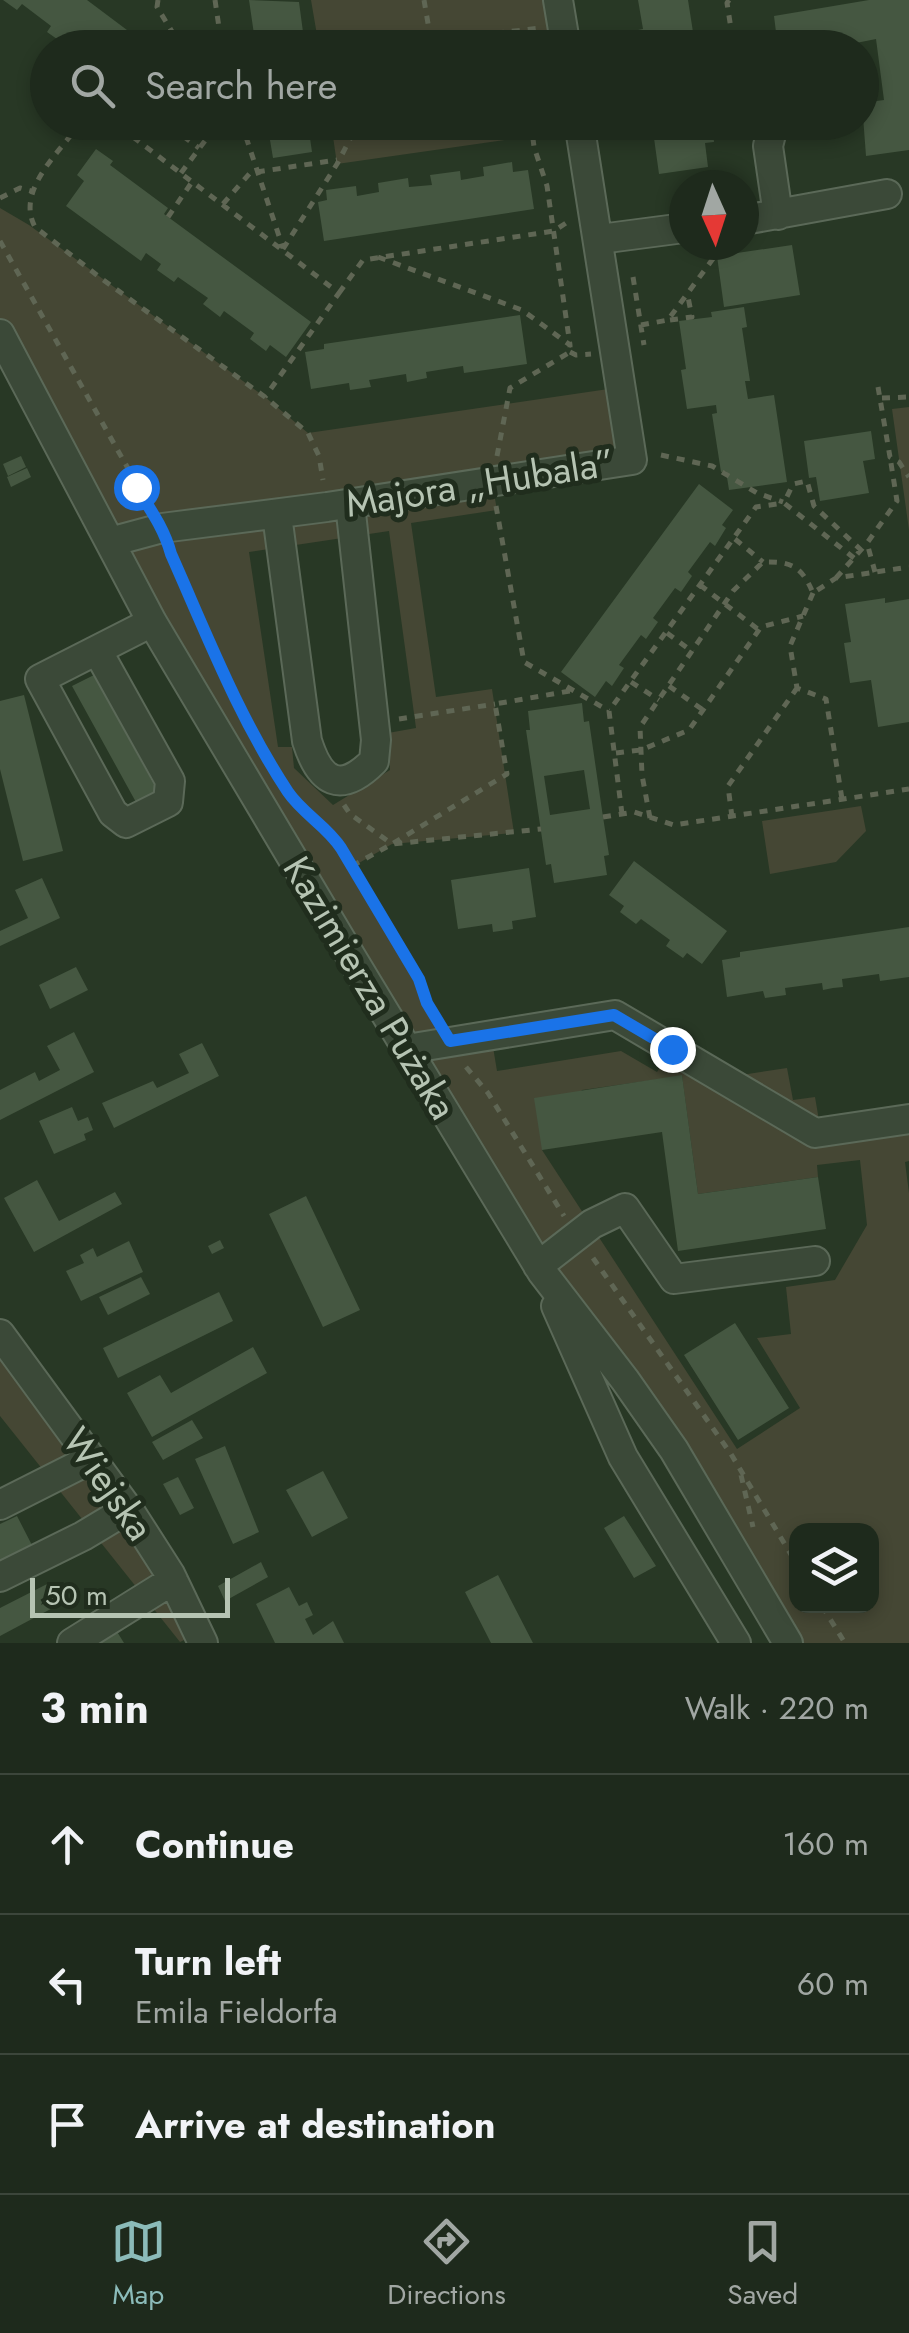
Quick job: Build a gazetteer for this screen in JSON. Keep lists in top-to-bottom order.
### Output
{
  "streets": {
    "street": ["Majora „Hubala”", "Kazimierza Pużaka", "Wiejska"]
  },
  "crossings": [
    ["Majora „Hubala”", "Kazimierza Pużaka"]
  ],
  "scale_bar": "50 m",
  "north": "bottom",
  "page": {
    "search": "Search here",
    "scale": "50 m",
    "heading": ["3 min", "Walk · 220 m"],
    "list": [
      ["Continue", "160 m"],
      ["Turn left", "Emila Fieldorfa", "60 m"],
      "Arrive at destination"
    ],
    "nav": ["Map", "Directions", "Saved"]
  }
}
